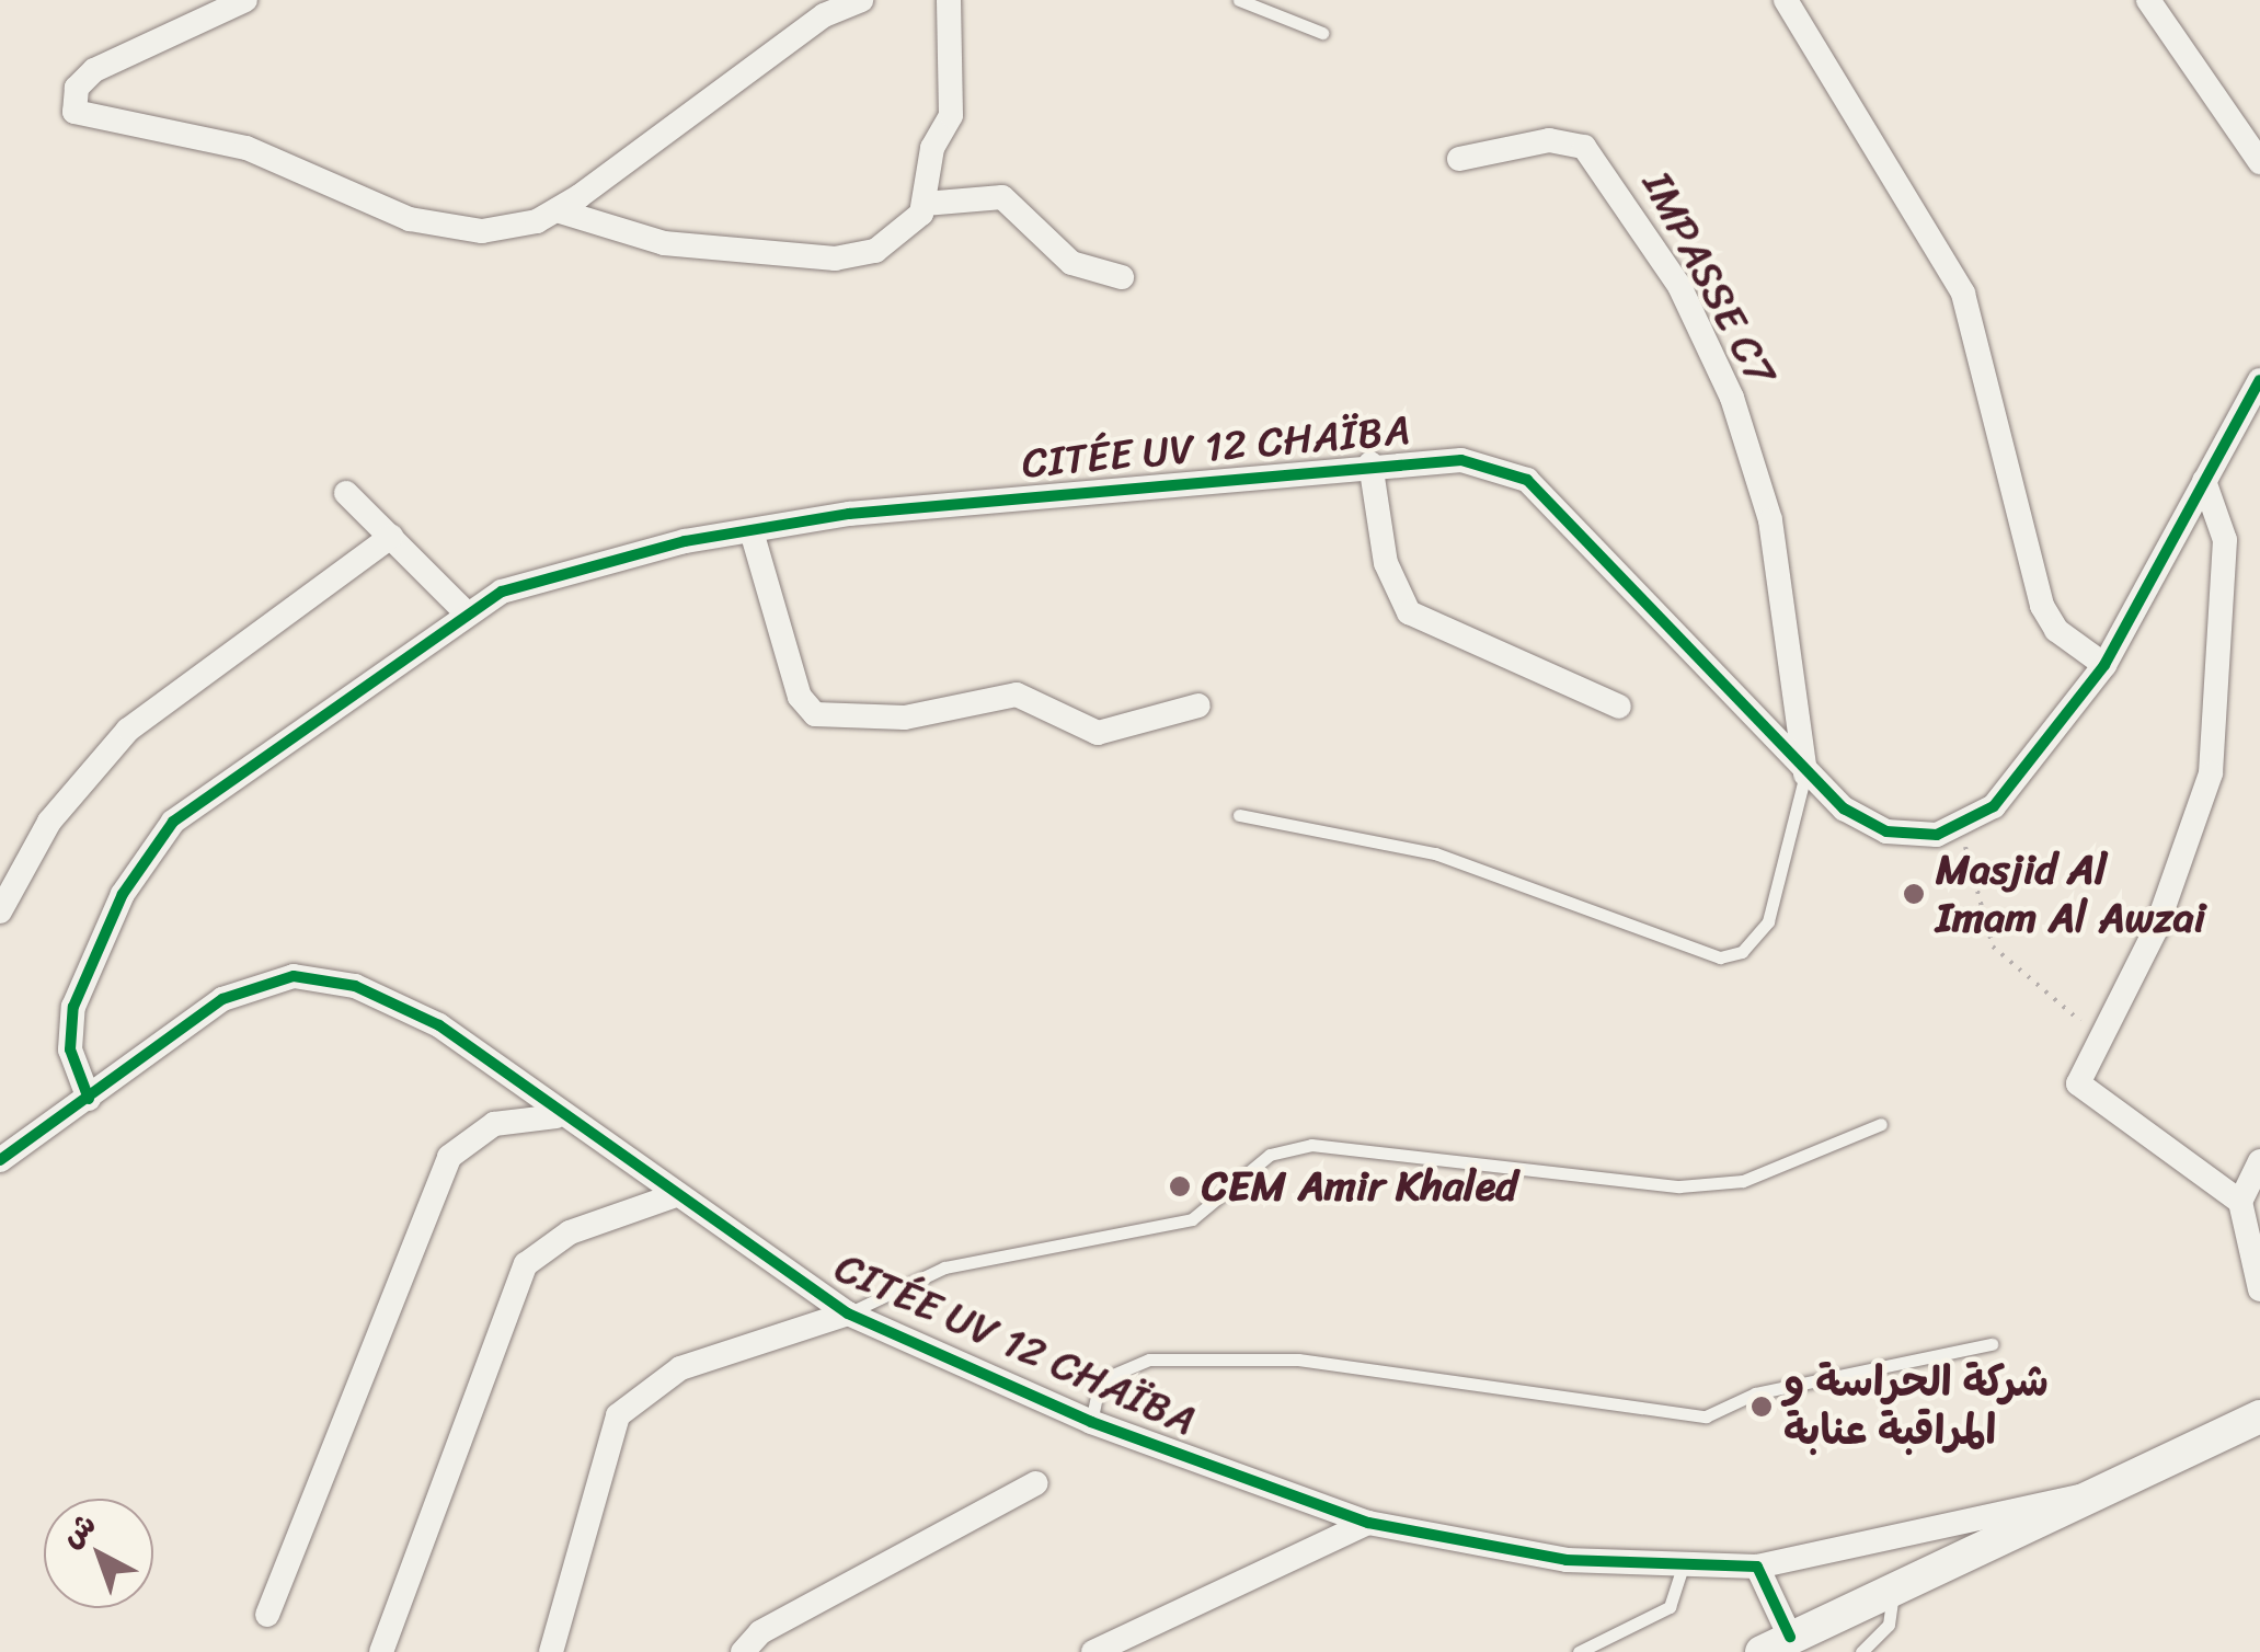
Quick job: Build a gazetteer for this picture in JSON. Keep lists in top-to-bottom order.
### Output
{
  "streets": {
    "street": ["IMPASSE C7", "CITÉE UV 12 CHAÏBA"]
  },
  "crossings": [
    ["IMPASSE C7", "CITÉE UV 12 CHAÏBA"]
  ],
  "places": ["Masjid Al Imam Al Awzai", "CEM Amir Khaled", "شركة الحراسة و المراقبة عنابة"],
  "north": "top left"
}
